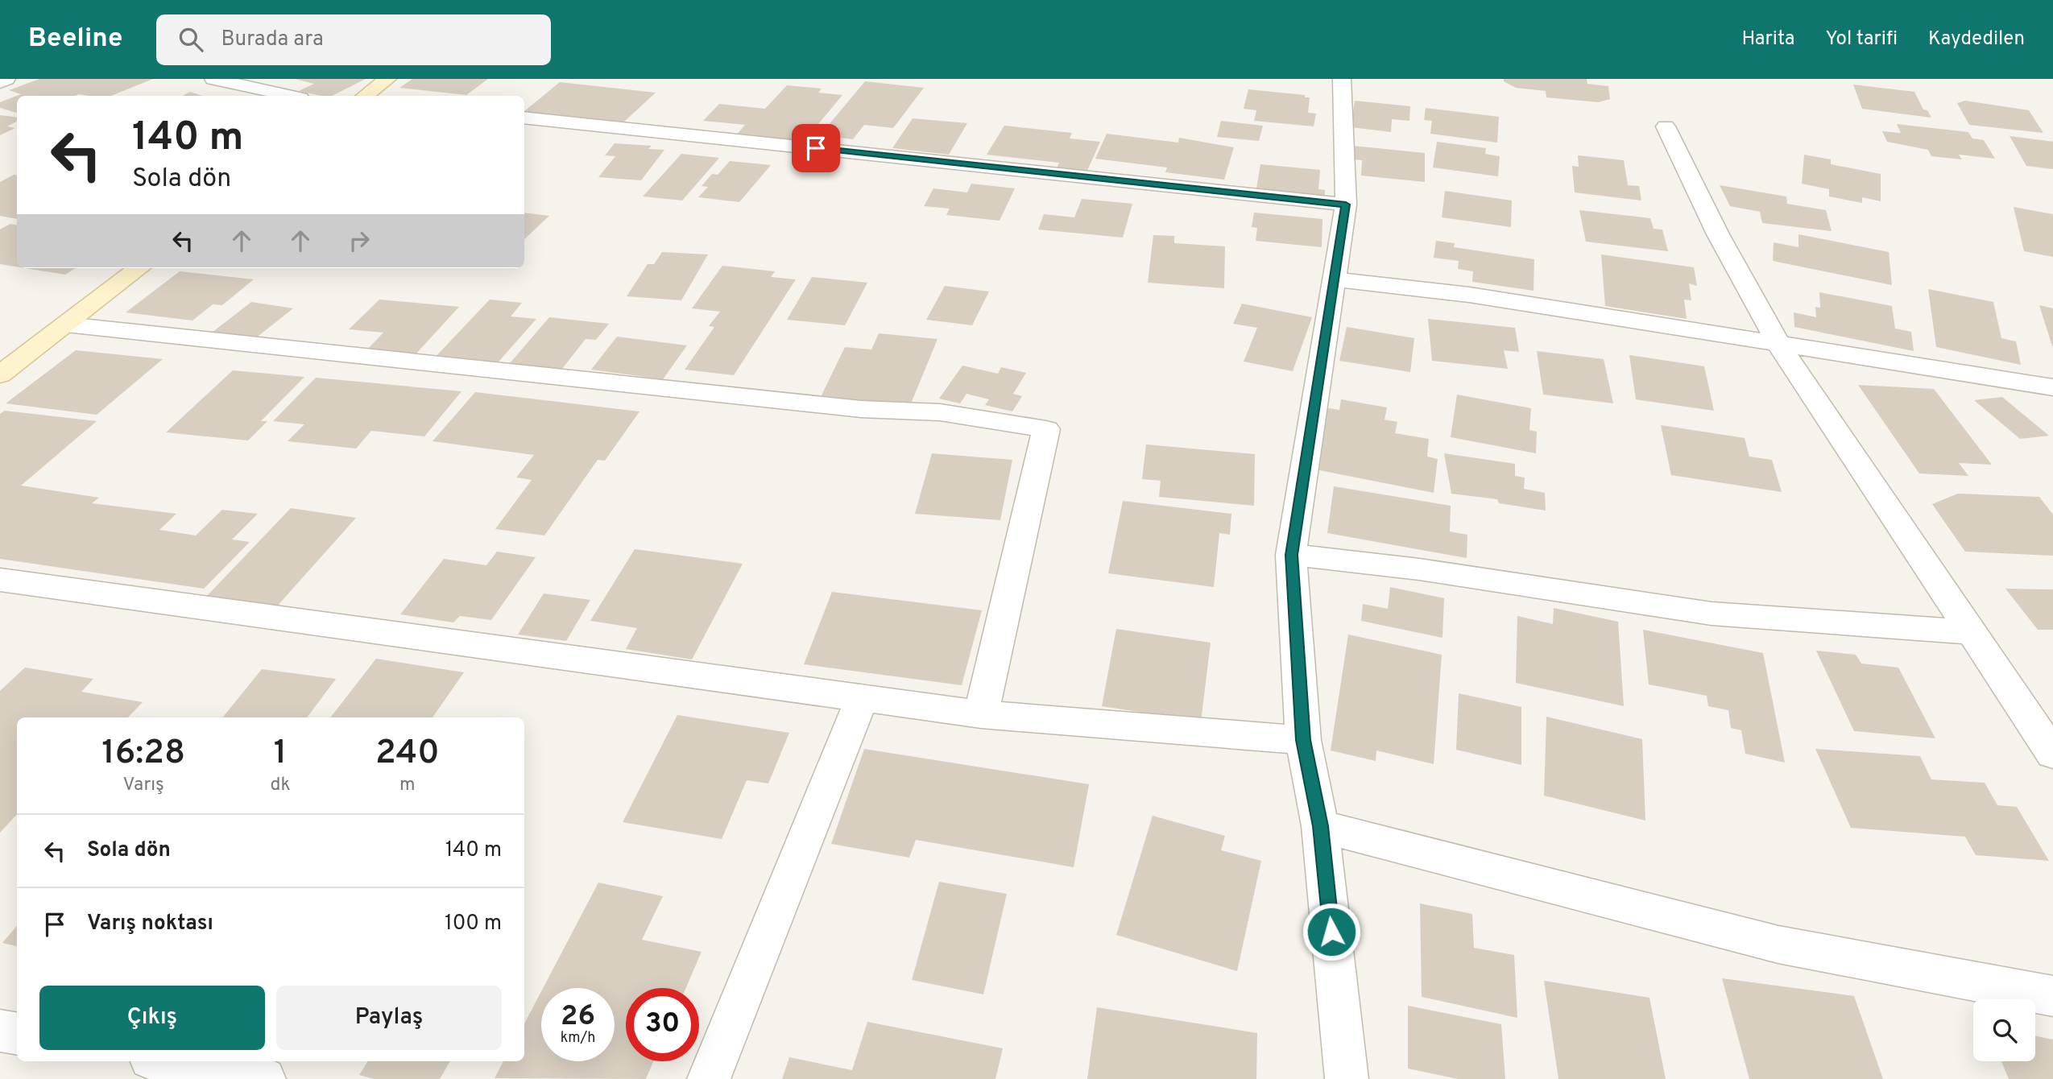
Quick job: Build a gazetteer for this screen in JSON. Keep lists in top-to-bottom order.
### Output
{
  "page": {
    "header": "Beeline",
    "search": "Burada ara",
    "nav": ["Harita", "Yol tarifi", "Kaydedilen"],
    "turn": ["140 m", "Sola dön"],
    "eta": [
      "16:28",
      "Varış",
      "1",
      "dk",
      "240",
      "m"
    ],
    "list": [
      {
        "name": "Sola dön",
        "value": "140 m"
      },
      {
        "name": "Varış noktası",
        "value": "100 m"
      }
    ],
    "buttons": ["Çıkış", "Paylaş"],
    "speed": "26 km/h",
    "limit": "30"
  }
}
